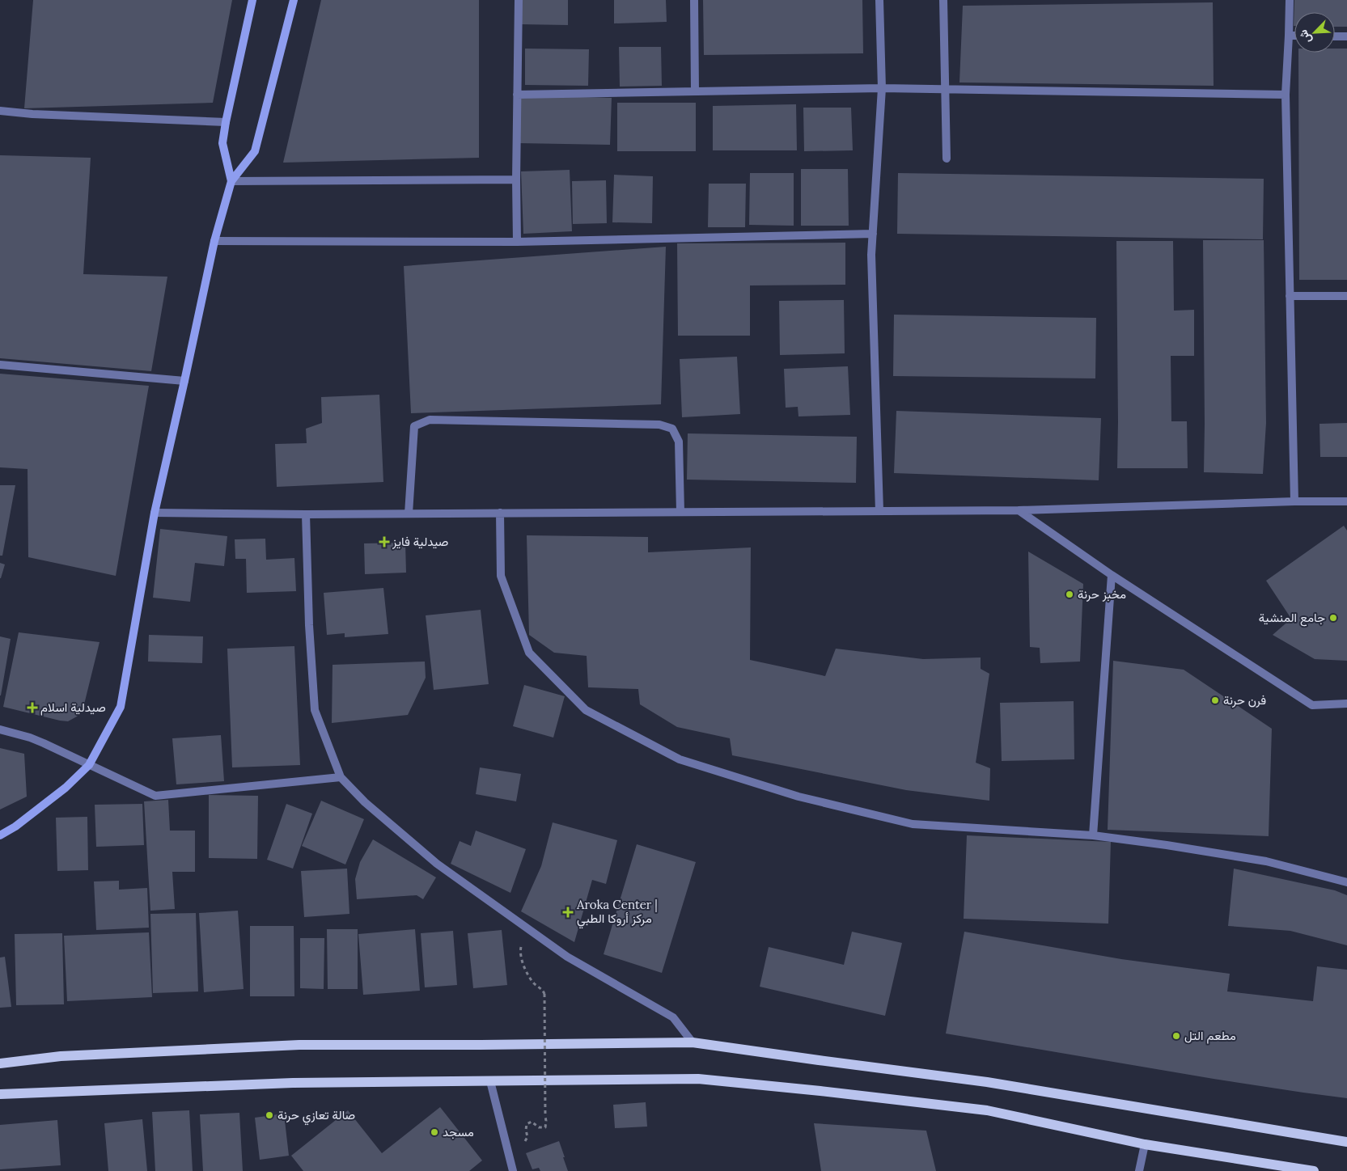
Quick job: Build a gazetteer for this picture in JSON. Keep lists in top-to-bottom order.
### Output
{
  "places": {
    "health": ["صيدلية فايز", "صيدلية اسلام", "Aroka Center | مركز أروكا الطبي"],
    "other": [
      "مخبز حرنة",
      "جامع المنشية",
      "فرن حرنة",
      "مطعم التل",
      "صالة تعازي حرنة",
      "مسجد"
    ]
  },
  "north": "bottom left"
}
